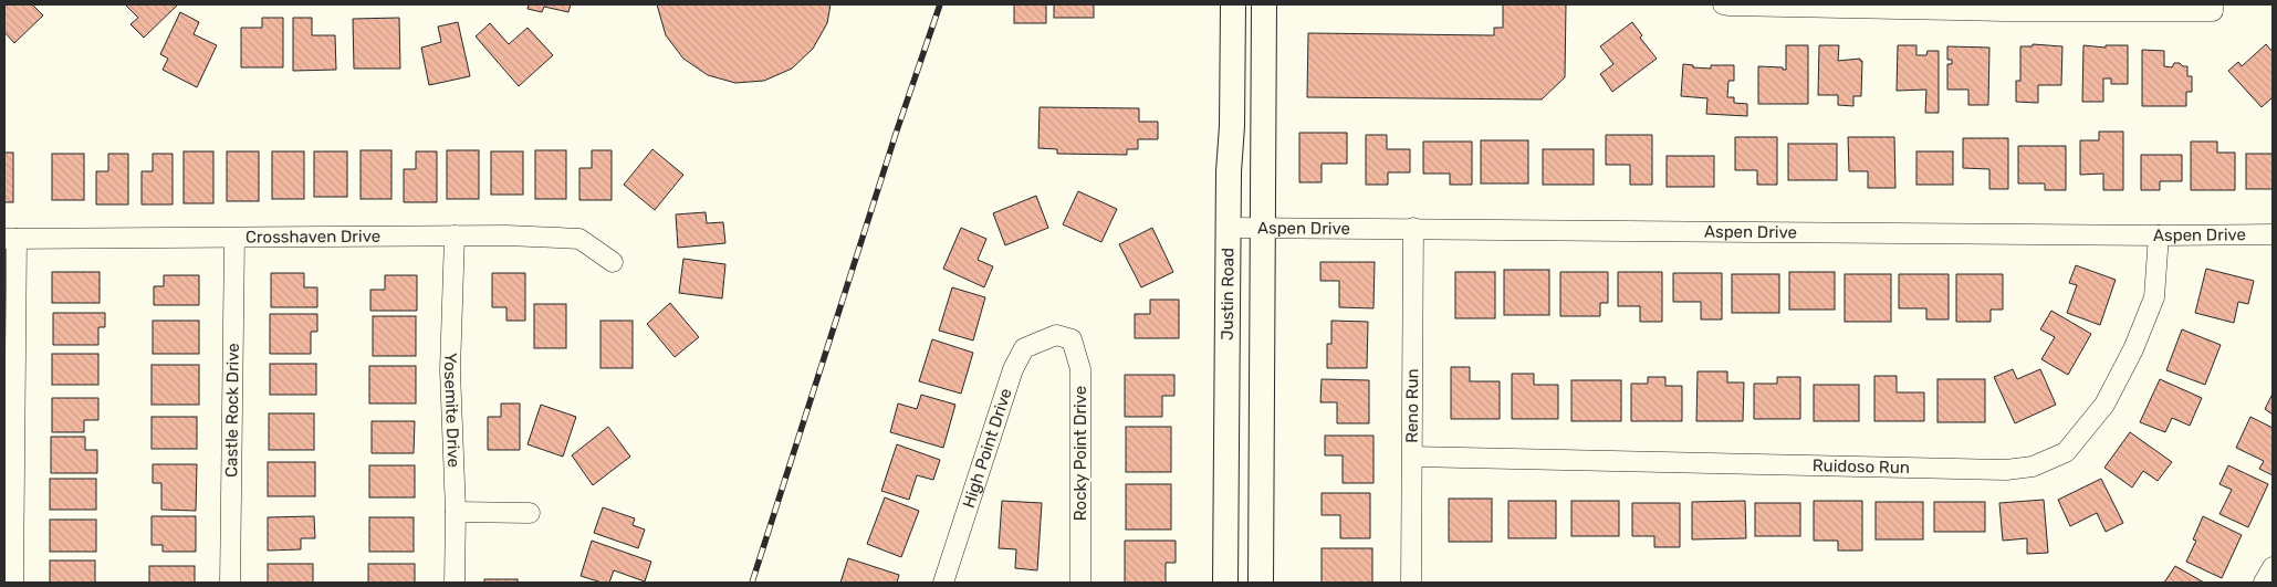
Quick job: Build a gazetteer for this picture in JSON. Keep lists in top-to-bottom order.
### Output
{
  "streets": {
    "main road": ["Justin Road"],
    "street": [
      "Aspen Drive",
      "Crosshaven Drive",
      "Reno Run",
      "Yosemite Drive",
      "Castle Rock Drive",
      "High Point Drive",
      "Rocky Point Drive",
      "Ruidoso Run"
    ]
  },
  "crossings": [
    ["Aspen Drive", "Justin Road"],
    ["Aspen Drive", "Reno Run"],
    ["Aspen Drive", "Ruidoso Run"],
    ["Crosshaven Drive", "Yosemite Drive"],
    ["Crosshaven Drive", "Castle Rock Drive"],
    ["Reno Run", "Ruidoso Run"],
    ["High Point Drive", "Rocky Point Drive"]
  ]
}
